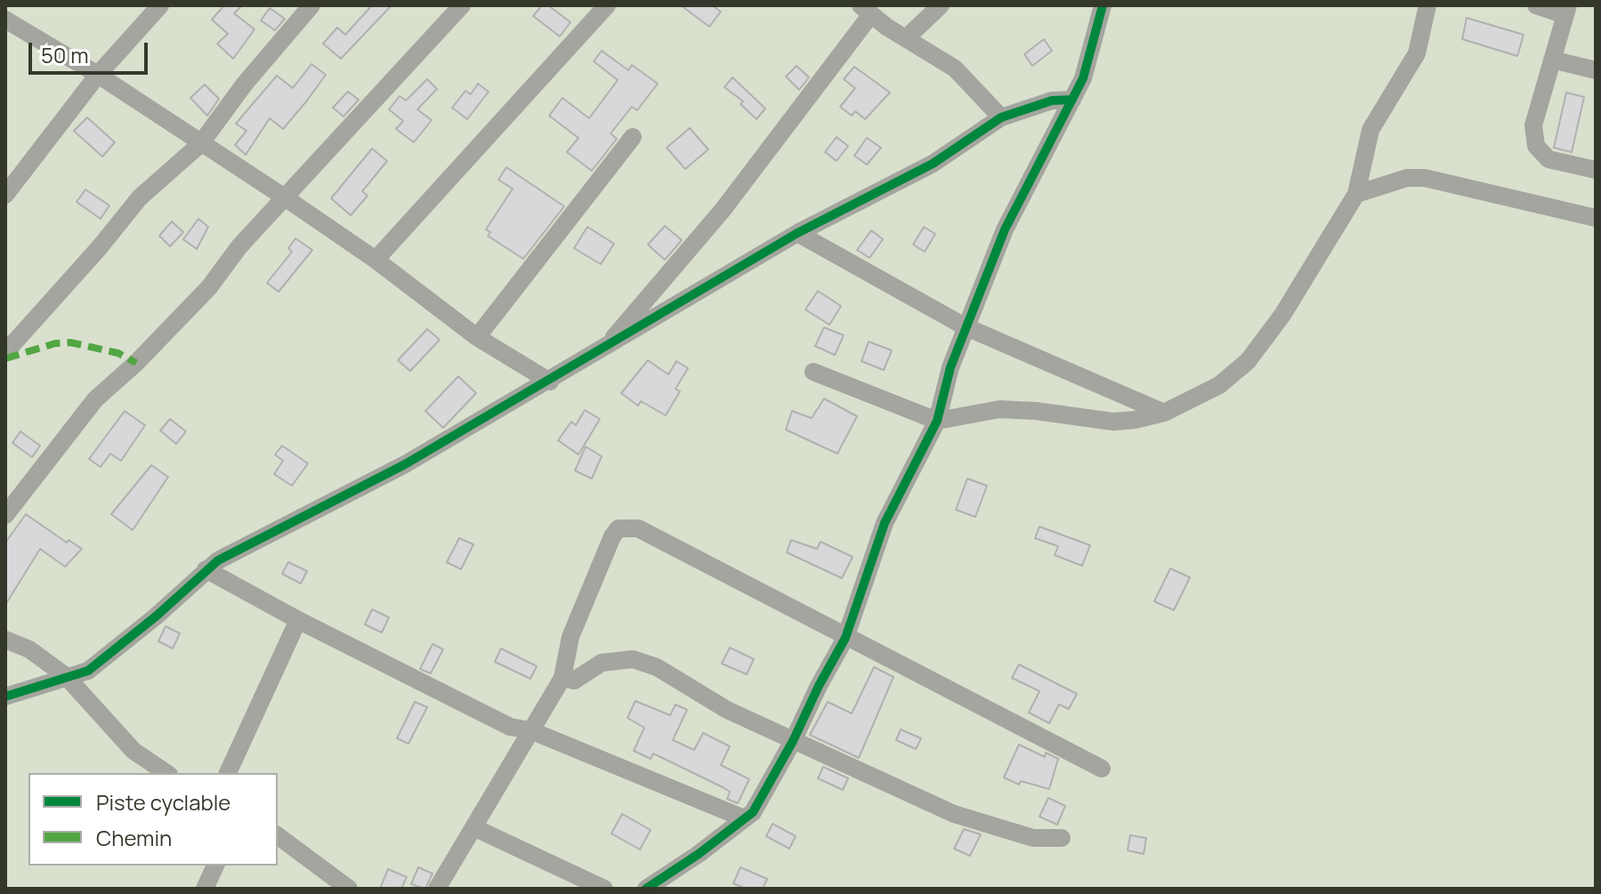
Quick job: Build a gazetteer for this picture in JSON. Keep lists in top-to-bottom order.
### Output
{
  "legend": ["Piste cyclable", "Chemin"],
  "scale_bar": "50 m"
}
